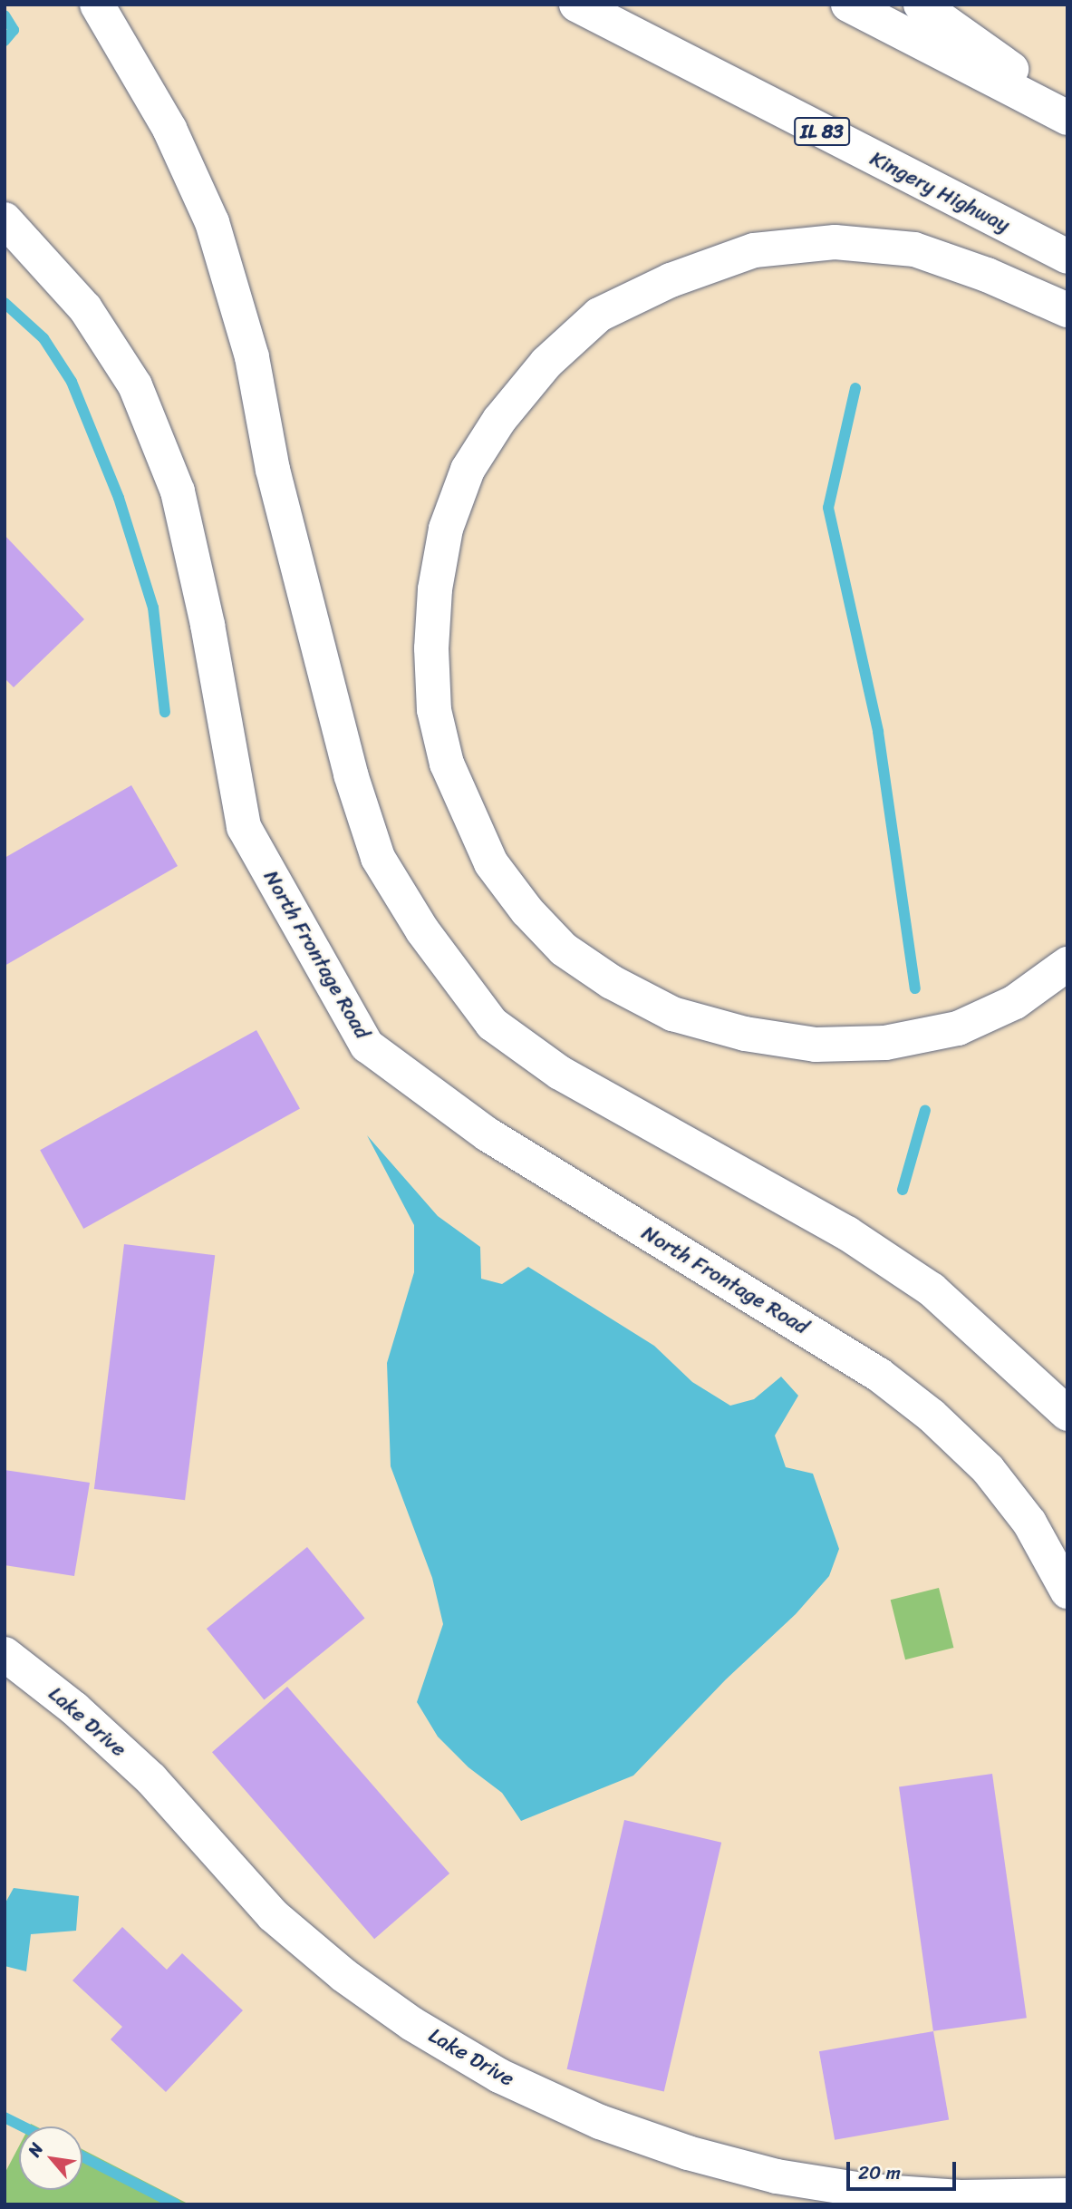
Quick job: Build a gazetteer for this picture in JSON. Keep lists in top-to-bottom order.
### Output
{
  "streets": {
    "main road": [
      "IL 83",
      "Kingery Highway",
      "North Frontage Road",
      "Lake Drive"
    ]
  },
  "scale_bar": "20 m",
  "north": "top left"
}
